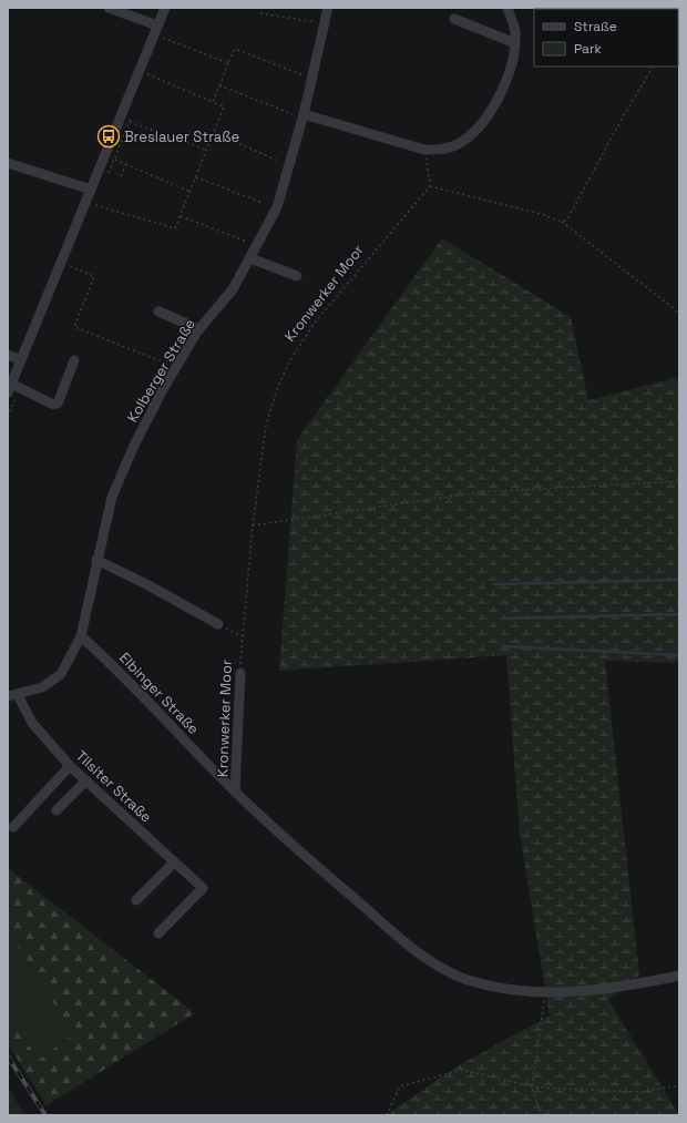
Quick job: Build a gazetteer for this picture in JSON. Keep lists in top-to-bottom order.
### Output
{
  "streets": {
    "street": [
      "Kronwerker Moor",
      "Kolberger Straße",
      "Elbinger Straße",
      "Tilsiter Straße"
    ]
  },
  "crossings": [
    ["Kronwerker Moor", "Elbinger Straße"],
    ["Kolberger Straße", "Elbinger Straße"],
    ["Kolberger Straße", "Tilsiter Straße"]
  ],
  "places": {
    "bus stop": ["Breslauer Straße"]
  },
  "legend": ["Straße", "Park"]
}
